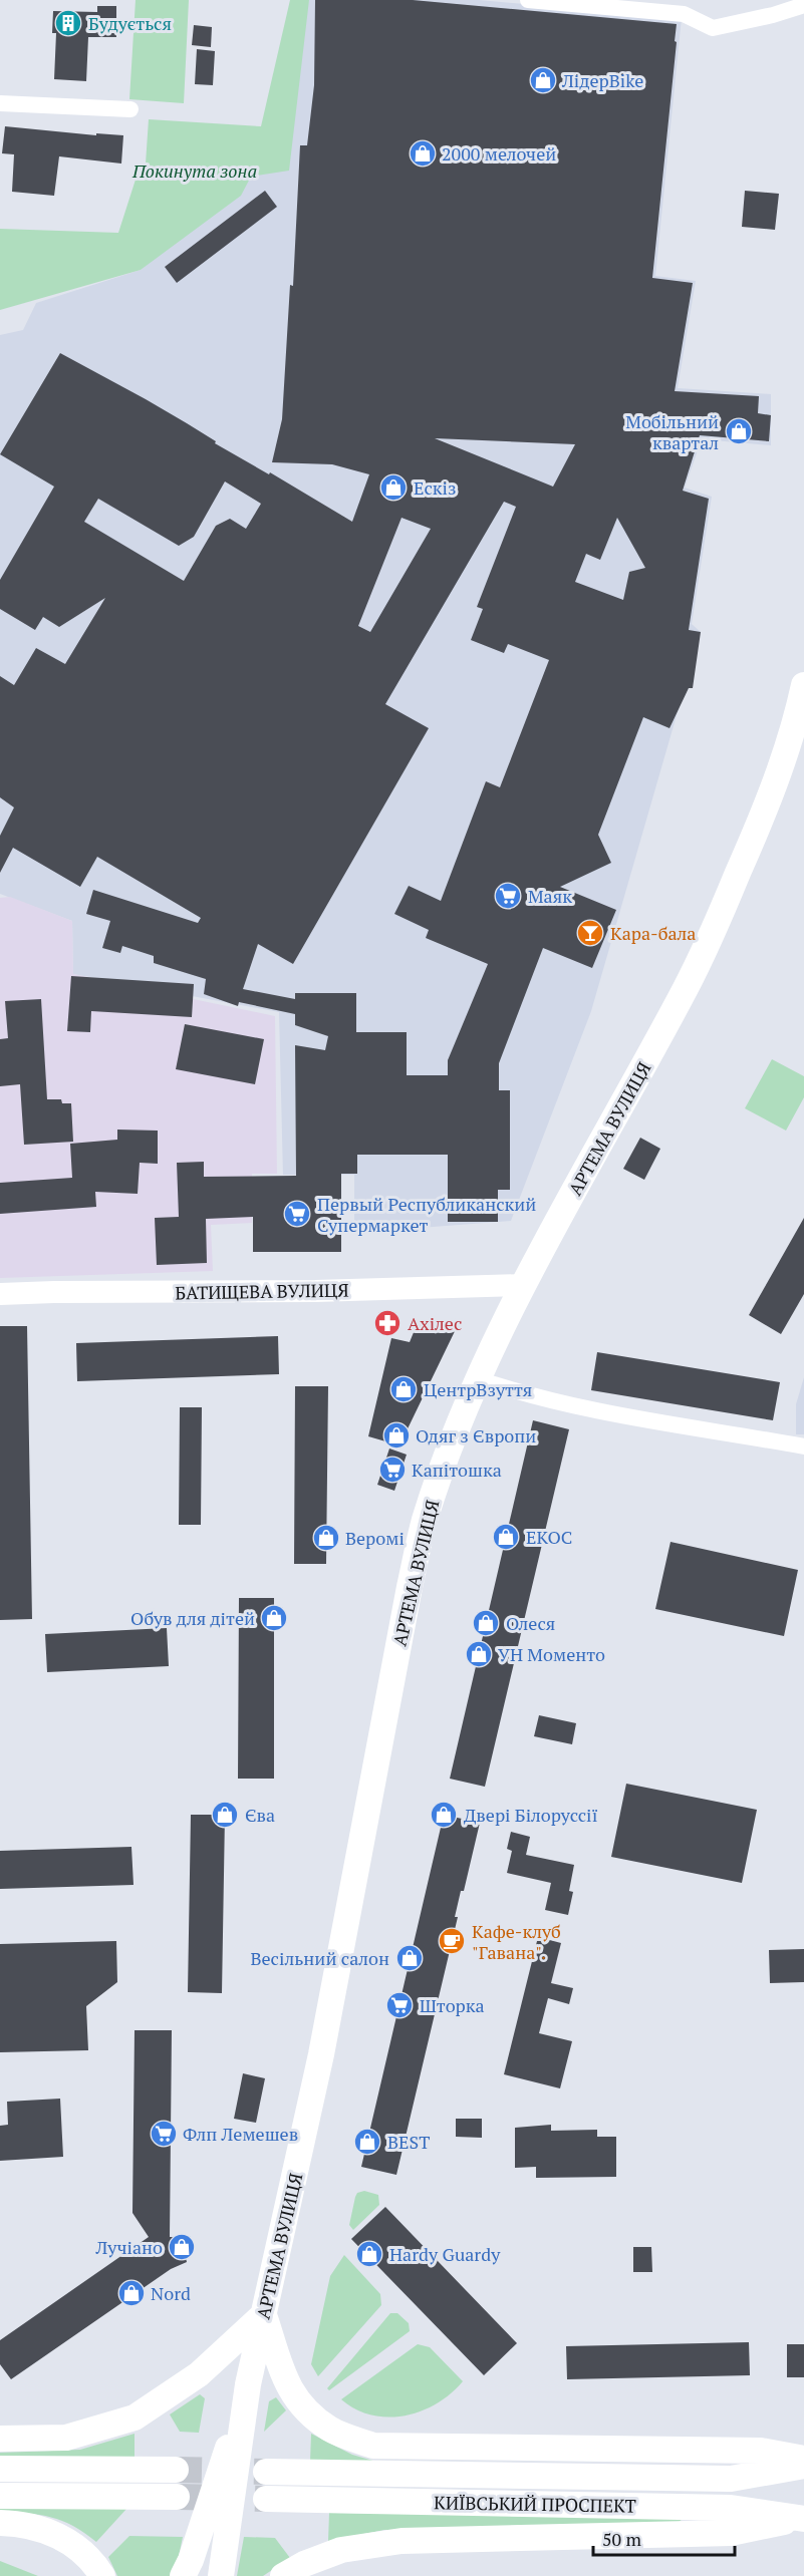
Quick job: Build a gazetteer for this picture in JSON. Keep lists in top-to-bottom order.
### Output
{
  "streets": {
    "main road": ["АРТЕМА ВУЛИЦЯ", "КИЇВСЬКИЙ ПРОСПЕКТ"],
    "street": ["БАТИЩЕВА ВУЛИЦЯ"]
  },
  "crossings": [
    ["АРТЕМА ВУЛИЦЯ", "БАТИЩЕВА ВУЛИЦЯ"]
  ],
  "parks": ["Покинута зона"],
  "places": {
    "building": ["Будується"],
    "shop": [
      "ЛідерBike",
      "2000 мелочей",
      "Мобільний квартал",
      "Ескіз",
      "ЦентрВзуття",
      "Одяг з Європи",
      "ЕКОС",
      "Веромі",
      "Обув для дітей",
      "Олеся",
      "УН Моменто",
      "Єва",
      "Двері Білоруссії",
      "Весільний салон",
      "BEST",
      "Лучіано",
      "Hardy Guardy",
      "Nord"
    ],
    "supermarket": [
      "Маяк",
      "Первый Республиканский Супермаркет",
      "Капітошка",
      "Шторка",
      "Флп Лемешев"
    ],
    "bar": ["Кара-бала"],
    "pharmacy": ["Ахілес"],
    "cafe": ["Кафе-клуб \"Гавана\"."]
  },
  "scale_bar": "50 m"
}
